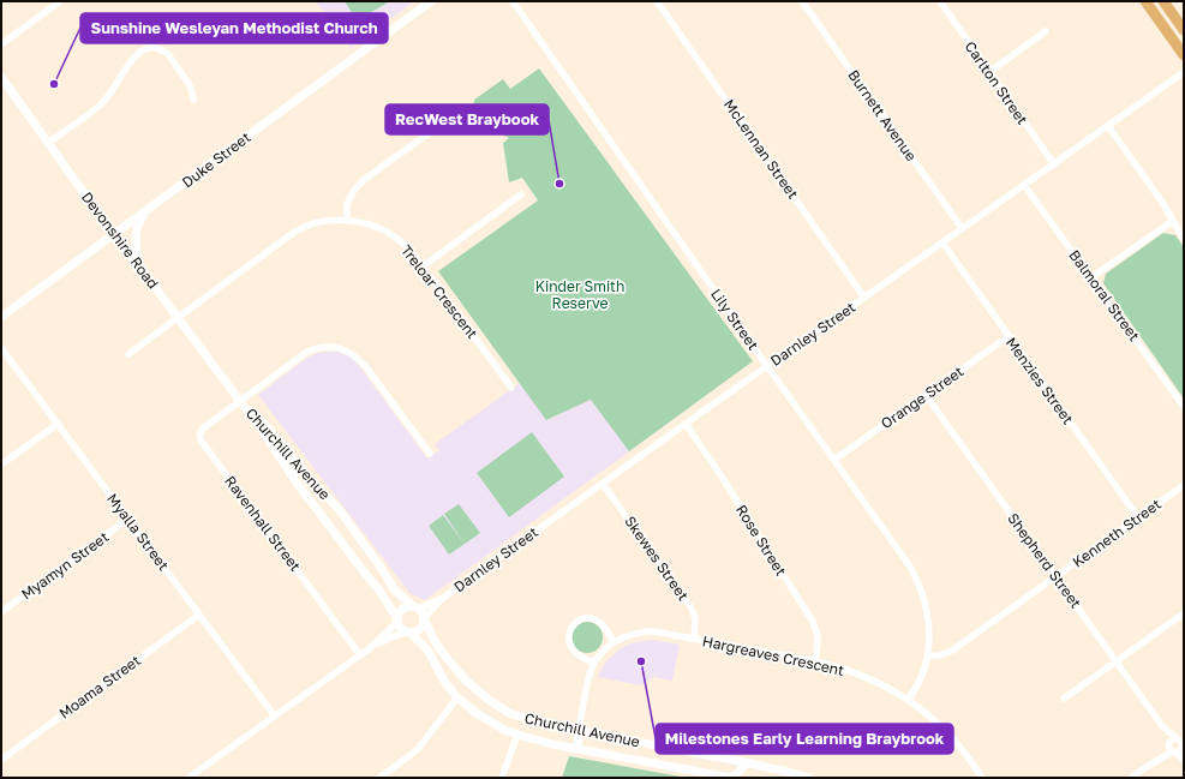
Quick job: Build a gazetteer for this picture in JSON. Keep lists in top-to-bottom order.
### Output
{
  "streets": {
    "main road": [
      "Duke Street",
      "Devonshire Road",
      "Churchill Avenue",
      "Hargreaves Crescent"
    ],
    "street": [
      "Carlton Street",
      "Burnett Avenue",
      "McLennan Street",
      "Treloar Crescent",
      "Balmoral Street",
      "Lily Street",
      "Darnley Street",
      "Menzies Street",
      "Orange Street",
      "Ravenhall Street",
      "Myalla Street",
      "Kenneth Street",
      "Rose Street",
      "Skewes Street",
      "Shepherd Street",
      "Myamyn Street",
      "Moama Street"
    ]
  },
  "crossings": [
    ["Carlton Street", "Darnley Street"],
    ["Burnett Avenue", "Darnley Street"],
    ["McLennan Street", "Darnley Street"],
    ["Duke Street", "Devonshire Road"],
    ["Devonshire Road", "Treloar Crescent"],
    ["Devonshire Road", "Churchill Avenue"],
    ["Devonshire Road", "Ravenhall Street"],
    ["Balmoral Street", "Darnley Street"],
    ["Lily Street", "Darnley Street"],
    ["Lily Street", "Orange Street"],
    ["Lily Street", "Kenneth Street"],
    ["Lily Street", "Hargreaves Crescent"],
    ["Darnley Street", "Menzies Street"],
    ["Darnley Street", "Churchill Avenue"],
    ["Darnley Street", "Rose Street"],
    ["Darnley Street", "Skewes Street"],
    ["Menzies Street", "Orange Street"],
    ["Menzies Street", "Kenneth Street"],
    ["Orange Street", "Shepherd Street"],
    ["Churchill Avenue", "Ravenhall Street"],
    ["Churchill Avenue", "Hargreaves Crescent"],
    ["Myalla Street", "Myamyn Street"],
    ["Myalla Street", "Moama Street"],
    ["Kenneth Street", "Shepherd Street"],
    ["Rose Street", "Hargreaves Crescent"],
    ["Skewes Street", "Hargreaves Crescent"]
  ],
  "parks": ["Kinder Smith Reserve"],
  "places": ["Sunshine Wesleyan Methodist Church", "RecWest Braybook", "Milestones Early Learning Braybrook"]
}
